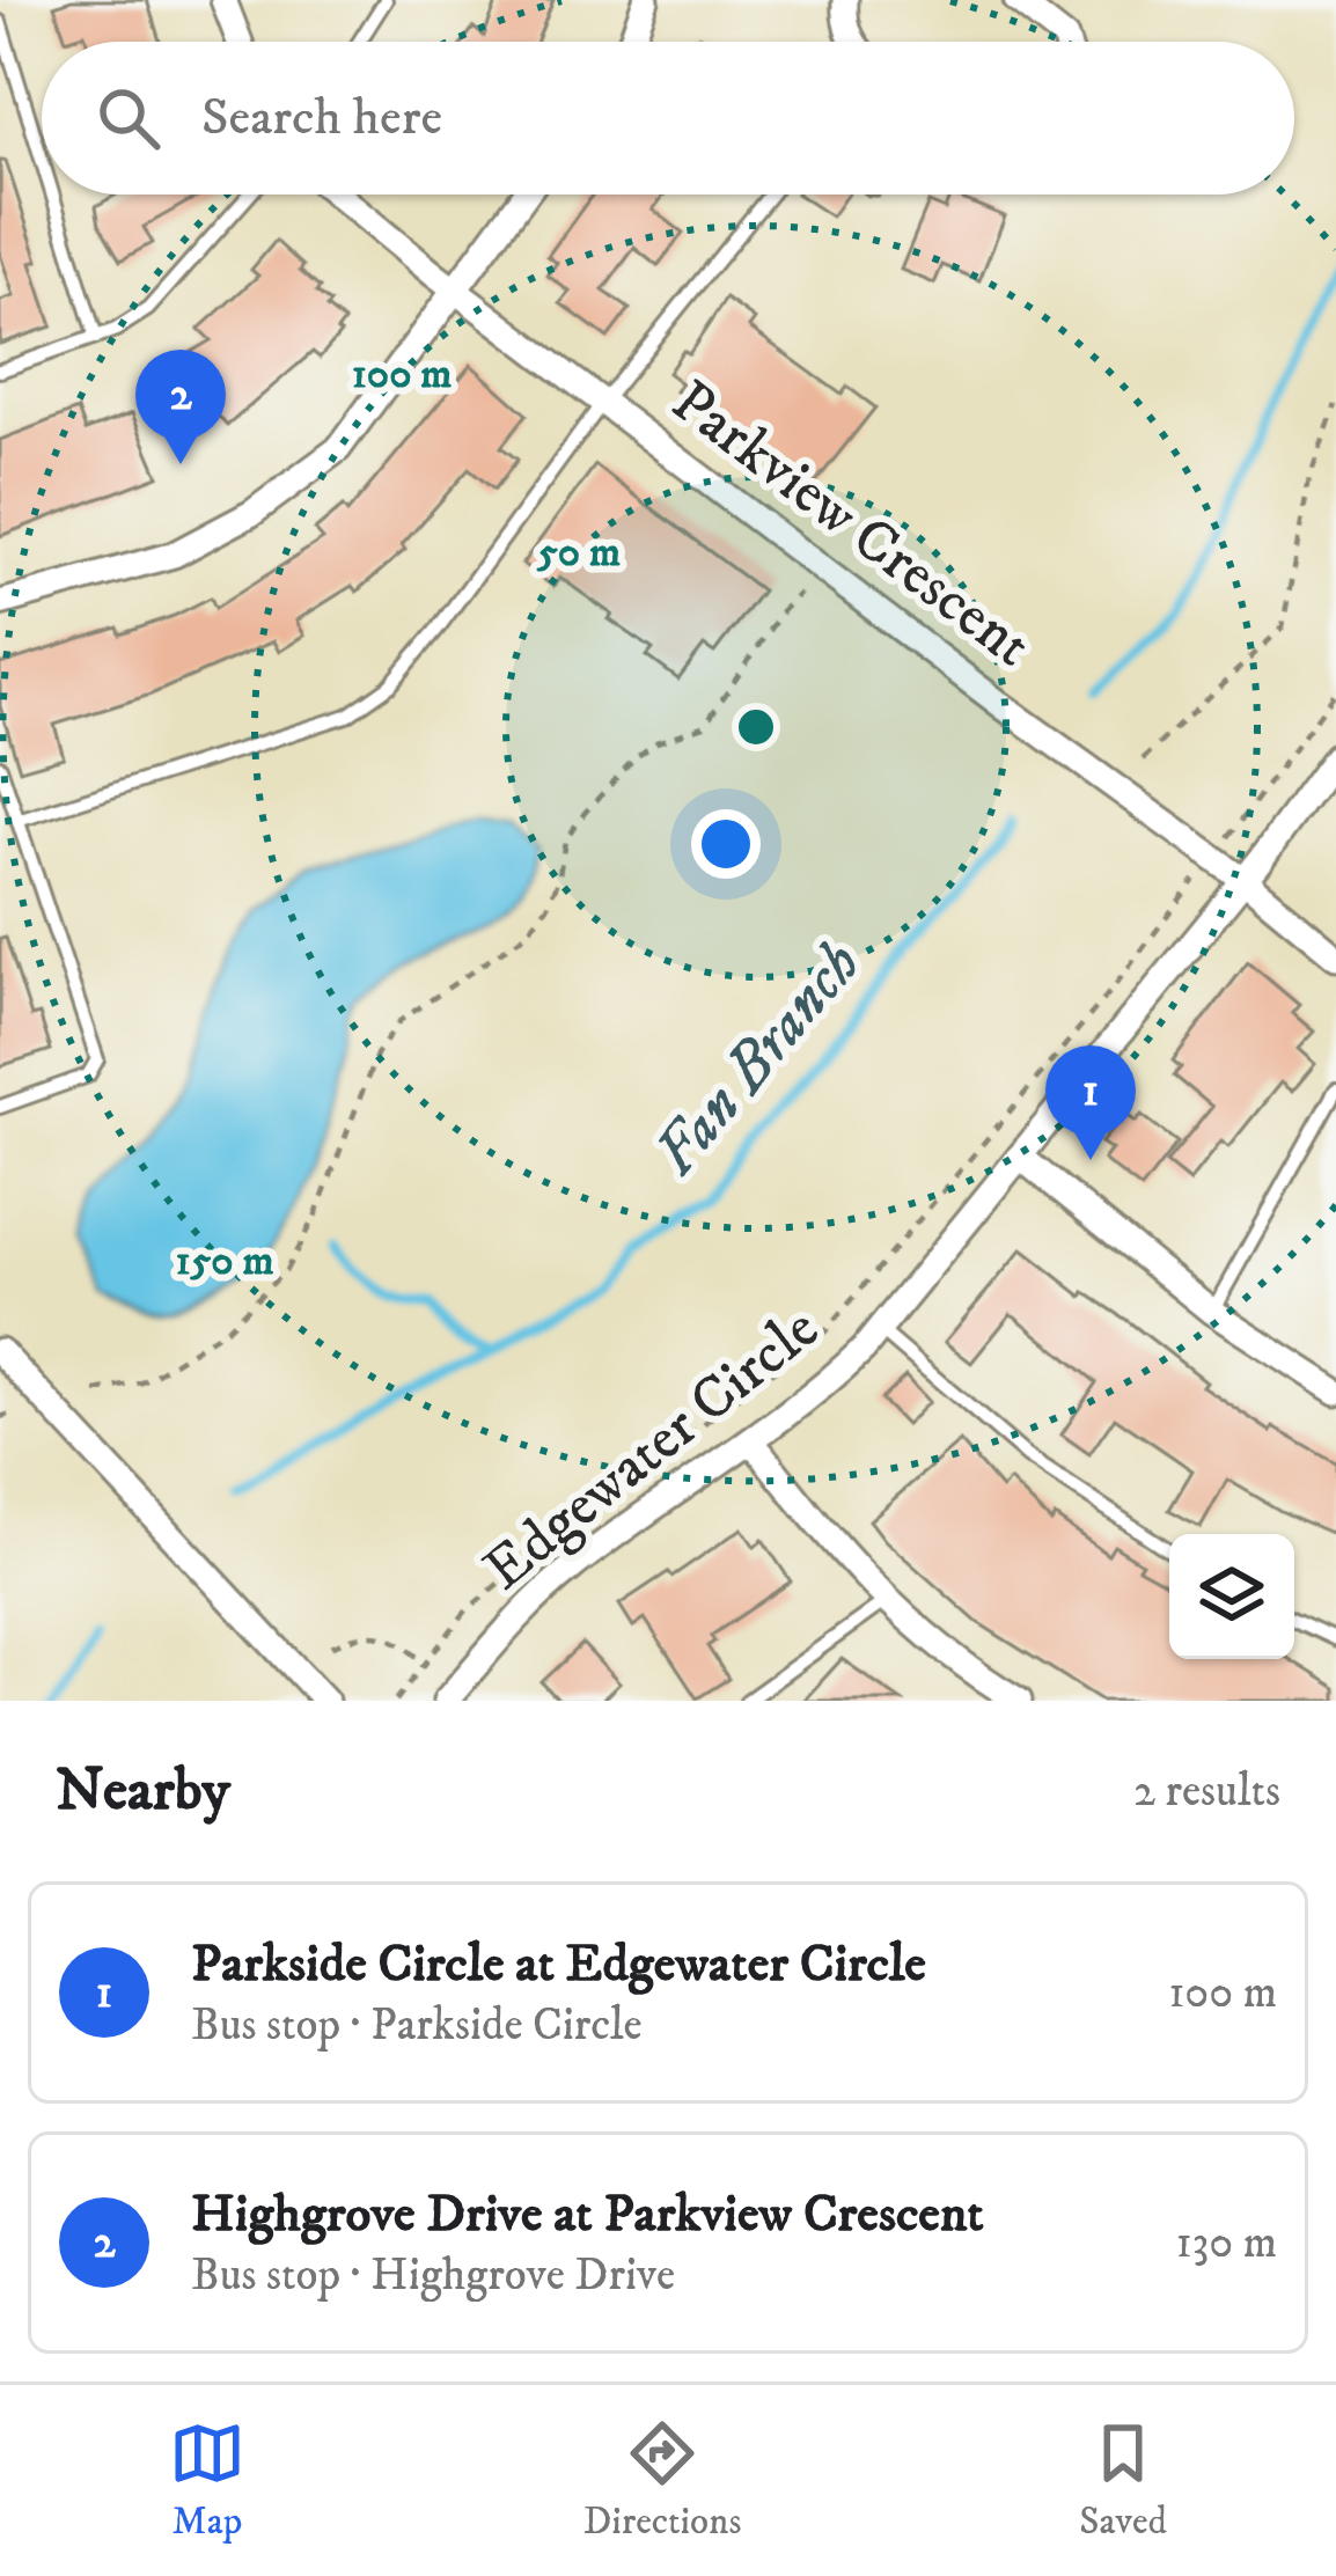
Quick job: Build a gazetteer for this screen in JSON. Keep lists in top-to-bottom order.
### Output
{
  "streets": {
    "street": ["Parkview Crescent", "Edgewater Circle"]
  },
  "crossings": [
    ["Parkview Crescent", "Edgewater Circle"]
  ],
  "water": ["Fan Branch"],
  "page": {
    "search": "Search here",
    "pins": ["2", "1"],
    "heading": ["Nearby", "2 results"],
    "list": [
      {
        "mark": "1",
        "name": "Parkside Circle at Edgewater Circle",
        "note": "Bus stop · Parkside Circle",
        "value": "100 m"
      },
      {
        "mark": "2",
        "name": "Highgrove Drive at Parkview Crescent",
        "note": "Bus stop · Highgrove Drive",
        "value": "130 m"
      }
    ],
    "nav": ["Map", "Directions", "Saved"]
  },
  "rings": ["100 m", "50 m", "150 m"]
}
